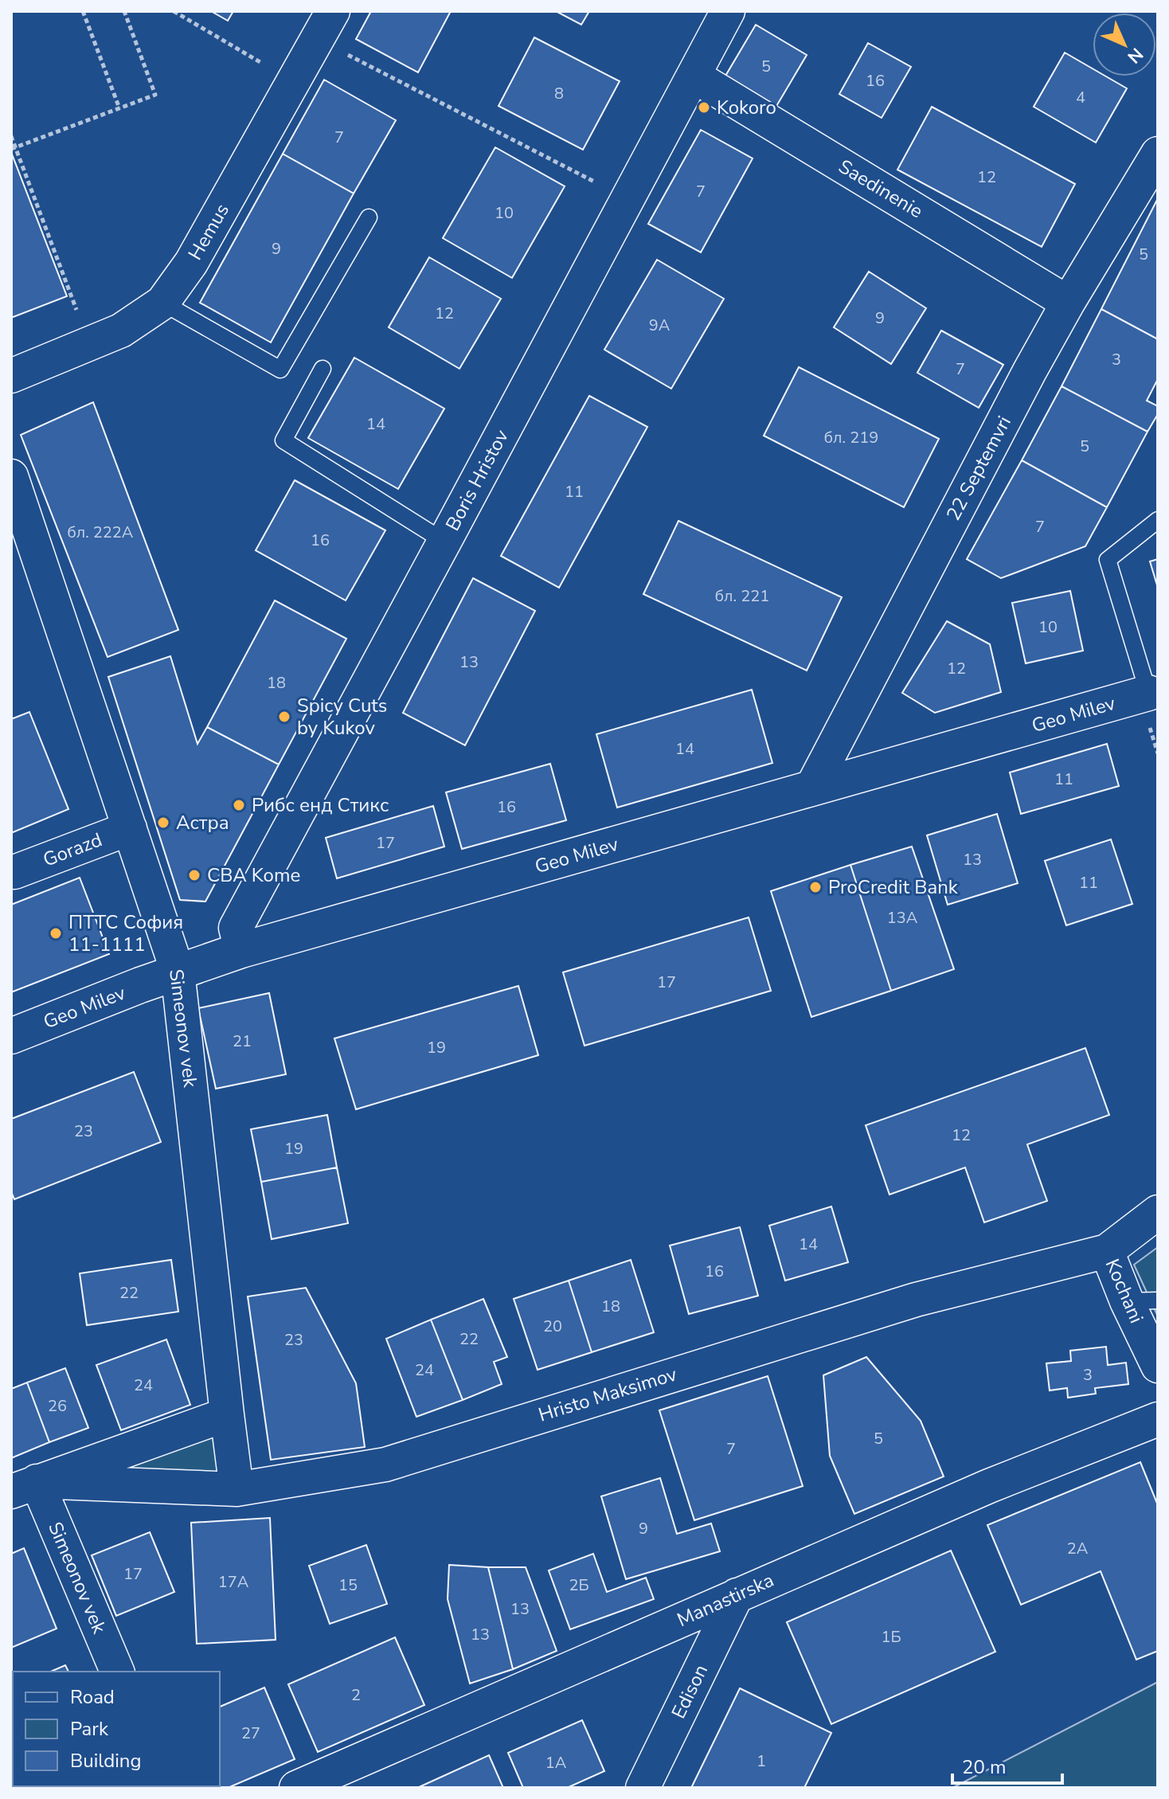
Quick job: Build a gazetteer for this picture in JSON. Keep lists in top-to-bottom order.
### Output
{
  "streets": {
    "street": [
      "Saedinenie",
      "Hemus",
      "22 Septemvri",
      "Boris Hristov",
      "Geo Milev",
      "Gorazd",
      "Simeonov vek",
      "Kochani",
      "Hristo Maksimov",
      "Manastirska",
      "Edison"
    ]
  },
  "crossings": [
    ["Saedinenie", "22 Septemvri"],
    ["Saedinenie", "Boris Hristov"],
    ["22 Septemvri", "Geo Milev"],
    ["Boris Hristov", "Geo Milev"],
    ["Geo Milev", "Simeonov vek"],
    ["Gorazd", "Simeonov vek"],
    ["Simeonov vek", "Hristo Maksimov"],
    ["Kochani", "Hristo Maksimov"],
    ["Manastirska", "Edison"]
  ],
  "places": [
    "Kokoro",
    "Spicy Cuts by Kukov",
    "Рибс енд Стикс",
    "Астра",
    "CBA Kome",
    "ProCredit Bank",
    "ПТТС София 11-1111"
  ],
  "house_numbers": [
    "5",
    "16",
    "8",
    "4",
    "7",
    "12",
    "7",
    "10",
    "9",
    "5",
    "12",
    "9",
    "9А",
    "3",
    "7",
    "14",
    "бл. 219",
    "5",
    "11",
    "7",
    "бл. 222А",
    "16",
    "бл. 221",
    "10",
    "13",
    "12",
    "18",
    "14",
    "11",
    "16",
    "17",
    "13",
    "11",
    "13А",
    "17",
    "21",
    "19",
    "23",
    "12",
    "19",
    "14",
    "16",
    "22",
    "18",
    "20",
    "22",
    "23",
    "24",
    "3",
    "24",
    "26",
    "5",
    "7",
    "9",
    "2А",
    "17",
    "17А",
    "15",
    "2Б",
    "13",
    "13",
    "1Б",
    "2",
    "27",
    "1",
    "1А"
  ],
  "legend": ["Road", "Park", "Building"],
  "scale_bar": "20 m",
  "north": "bottom right"
}
